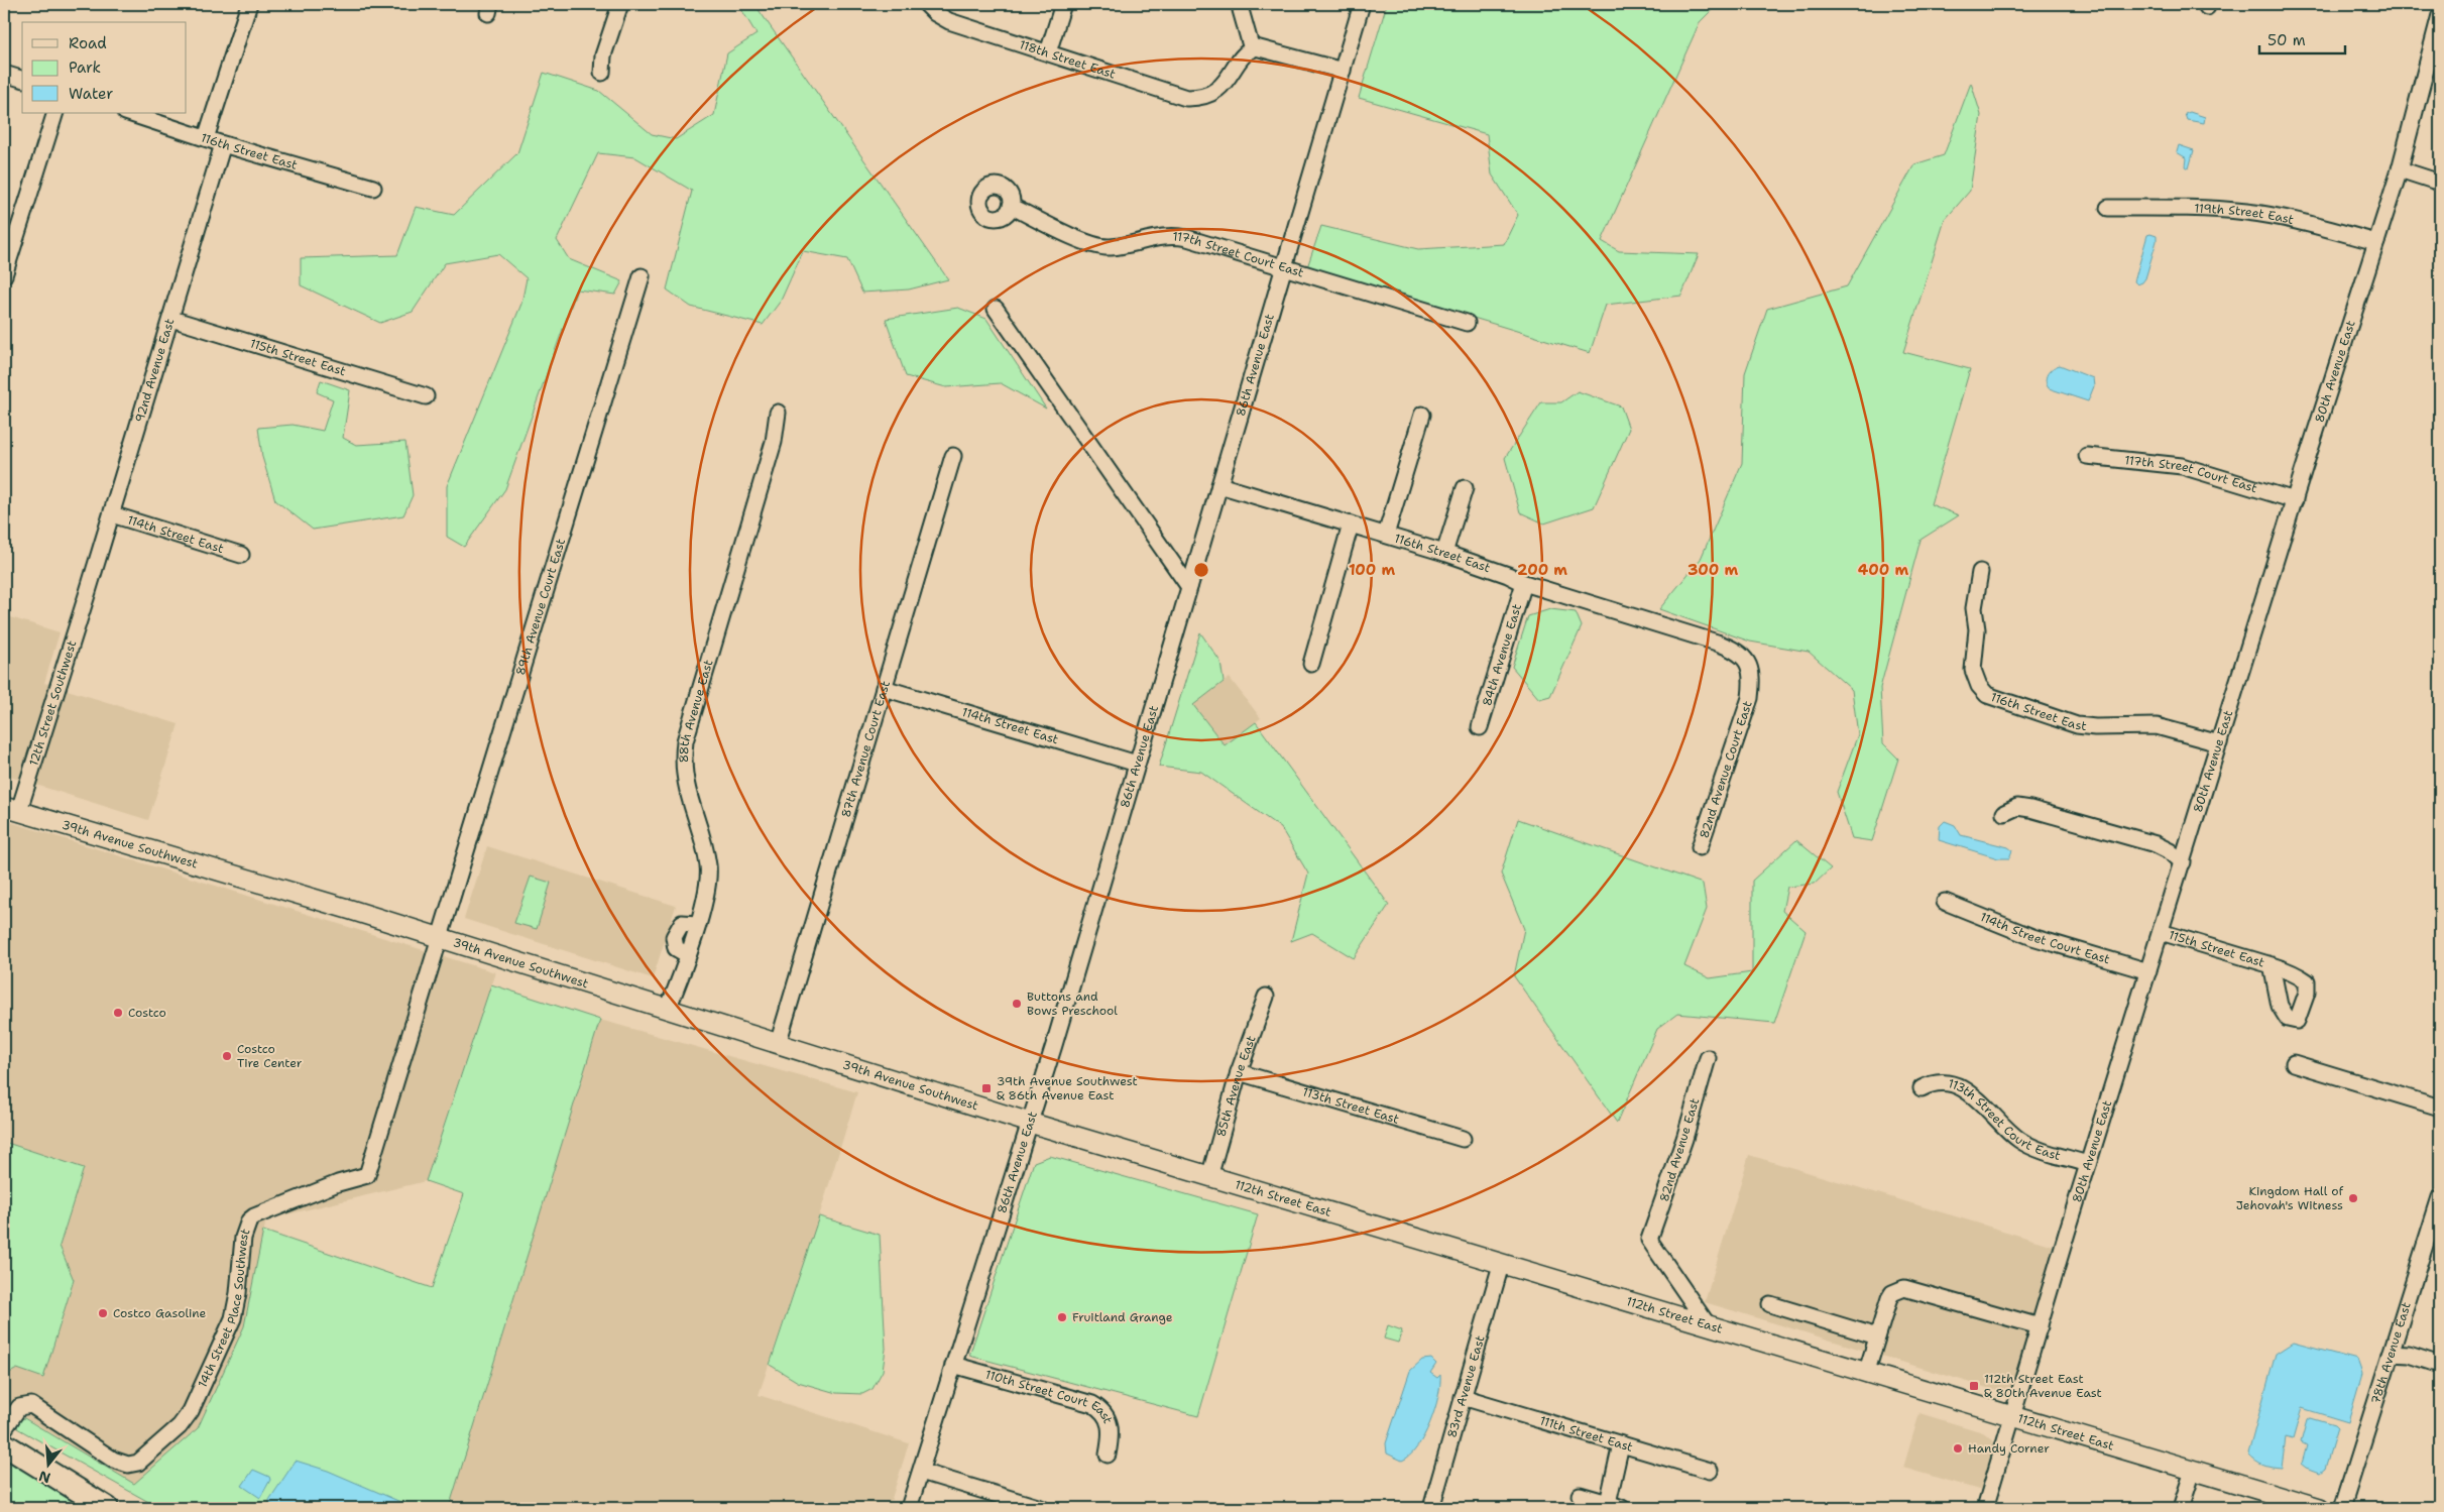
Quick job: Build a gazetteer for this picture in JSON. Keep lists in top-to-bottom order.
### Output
{
  "streets": {
    "main road": ["39th Avenue Southwest", "112th Street East"],
    "street": [
      "118th Street East",
      "116th Street East",
      "119th Street East",
      "117th Street Court East",
      "115th Street East",
      "86th Avenue East",
      "92nd Avenue East",
      "80th Avenue East",
      "114th Street East",
      "89th Avenue Court East",
      "84th Avenue East",
      "12th Street Southwest",
      "88th Avenue East",
      "87th Avenue Court East",
      "82nd Avenue Court East",
      "114th Street Court East",
      "85th Avenue East",
      "113th Street East",
      "113th Street Court East",
      "82nd Avenue East",
      "14th Street Place Southwest",
      "78th Avenue East",
      "83rd Avenue East",
      "110th Street Court East",
      "111th Street East"
    ]
  },
  "crossings": [
    ["116th Street East", "86th Avenue East"],
    ["116th Street East", "92nd Avenue East"],
    ["116th Street East", "80th Avenue East"],
    ["116th Street East", "84th Avenue East"],
    ["116th Street East", "82nd Avenue Court East"],
    ["119th Street East", "80th Avenue East"],
    ["117th Street Court East", "86th Avenue East"],
    ["117th Street Court East", "80th Avenue East"],
    ["115th Street East", "92nd Avenue East"],
    ["115th Street East", "80th Avenue East"],
    ["86th Avenue East", "114th Street East"],
    ["86th Avenue East", "39th Avenue Southwest"],
    ["86th Avenue East", "112th Street East"],
    ["86th Avenue East", "110th Street Court East"],
    ["92nd Avenue East", "114th Street East"],
    ["92nd Avenue East", "12th Street Southwest"],
    ["80th Avenue East", "114th Street Court East"],
    ["80th Avenue East", "113th Street Court East"],
    ["80th Avenue East", "112th Street East"],
    ["114th Street East", "87th Avenue Court East"],
    ["89th Avenue Court East", "39th Avenue Southwest"],
    ["89th Avenue Court East", "14th Street Place Southwest"],
    ["12th Street Southwest", "39th Avenue Southwest"],
    ["88th Avenue East", "39th Avenue Southwest"],
    ["87th Avenue Court East", "39th Avenue Southwest"],
    ["39th Avenue Southwest", "112th Street East"],
    ["39th Avenue Southwest", "14th Street Place Southwest"],
    ["85th Avenue East", "113th Street East"],
    ["85th Avenue East", "112th Street East"],
    ["82nd Avenue East", "112th Street East"],
    ["112th Street East", "83rd Avenue East"],
    ["83rd Avenue East", "111th Street East"]
  ],
  "places": {
    "other": [
      "Buttons and Bows Preschool",
      "Costco",
      "Costco Tire Center",
      "Kingdom Hall of Jehovah's Witness",
      "Costco Gasoline",
      "Fruitland Grange",
      "Handy Corner"
    ],
    "transit": ["39th Avenue Southwest & 86th Avenue East", "112th Street East & 80th Avenue East"]
  },
  "legend": ["Road", "Park", "Water"],
  "scale_bar": "50 m",
  "north": "bottom",
  "rings": [
    "100 m",
    "200 m",
    "300 m",
    "400 m"
  ]
}
